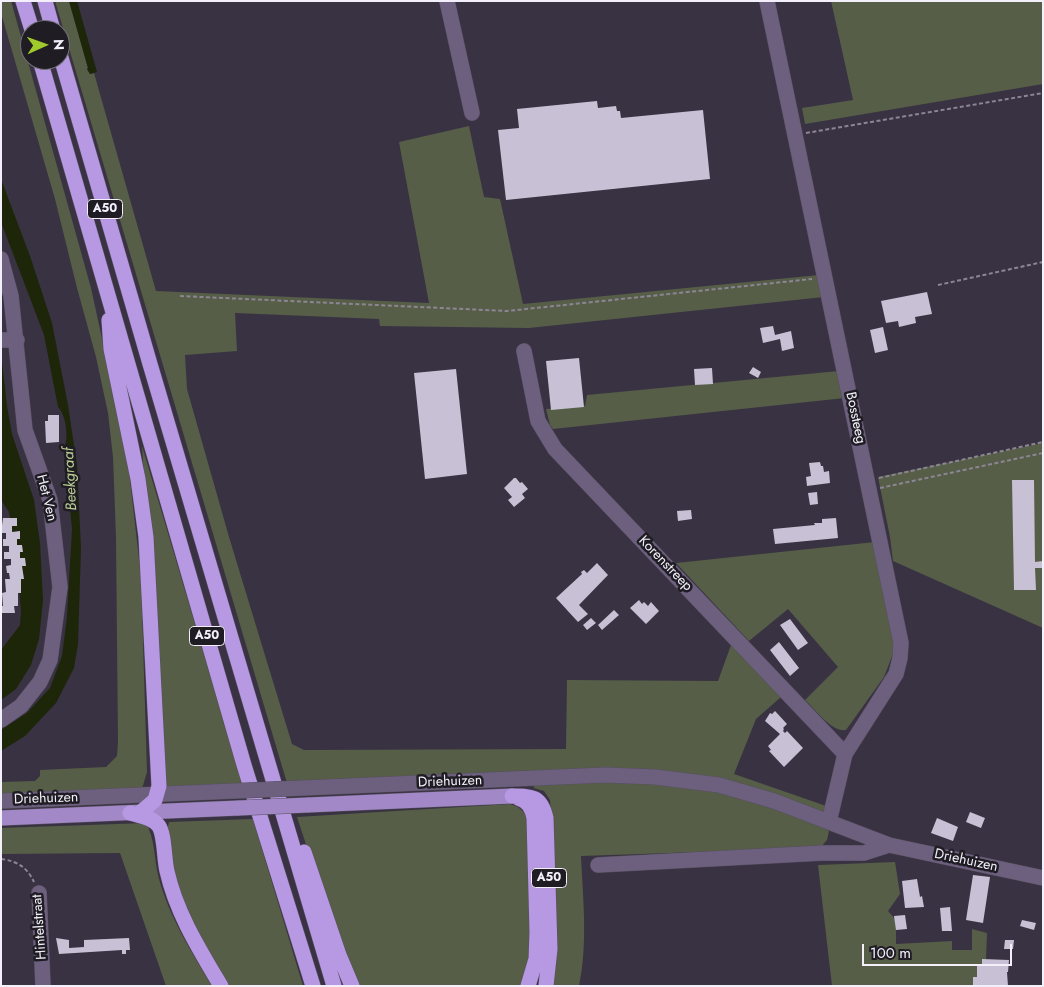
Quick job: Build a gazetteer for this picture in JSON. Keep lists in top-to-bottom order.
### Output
{
  "streets": {
    "highway": ["A50"],
    "main road": ["Driehuizen"],
    "street": [
      "Bossteeg",
      "Het Ven",
      "Korenstreep",
      "Hintelstraat"
    ]
  },
  "crossings": [
    ["A50", "Driehuizen"],
    ["Bossteeg", "Korenstreep"],
    ["Bossteeg", "Driehuizen"]
  ],
  "water": ["Beekgraaf"],
  "scale_bar": "100 m",
  "north": "right"
}
